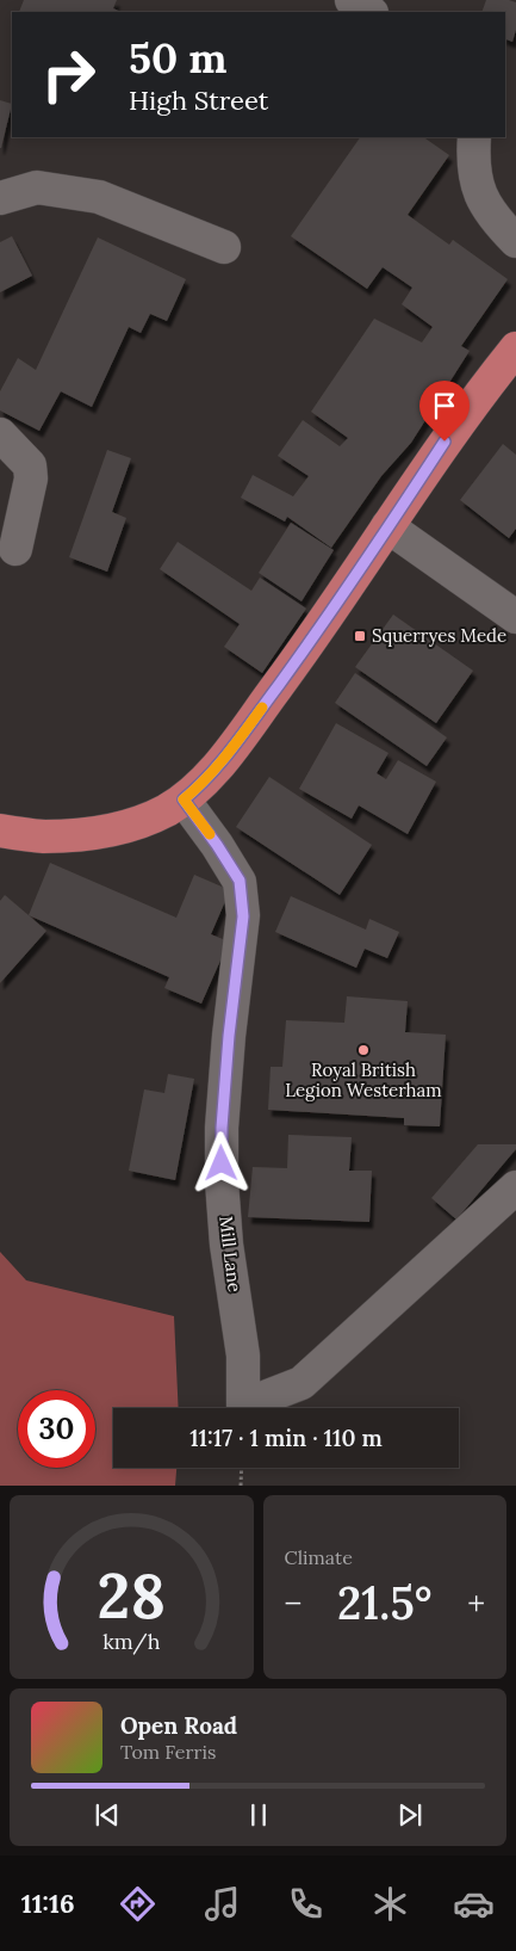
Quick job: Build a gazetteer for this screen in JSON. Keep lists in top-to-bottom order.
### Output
{
  "streets": {
    "street": ["Mill Lane"]
  },
  "places": {
    "transit": ["Squerryes Mede"],
    "other": ["Royal British Legion Westerham"]
  },
  "page": {
    "turn": ["50 m", "High Street"],
    "limit": "30",
    "trip": "11:17 · 1 min · 110 m",
    "tile": "Climate",
    "heat": ["−", "21.5°", "+"],
    "song": ["Open Road", "Tom Ferris"],
    "tabs": "11:16",
    "gauge": ["28", "km/h"]
  }
}
